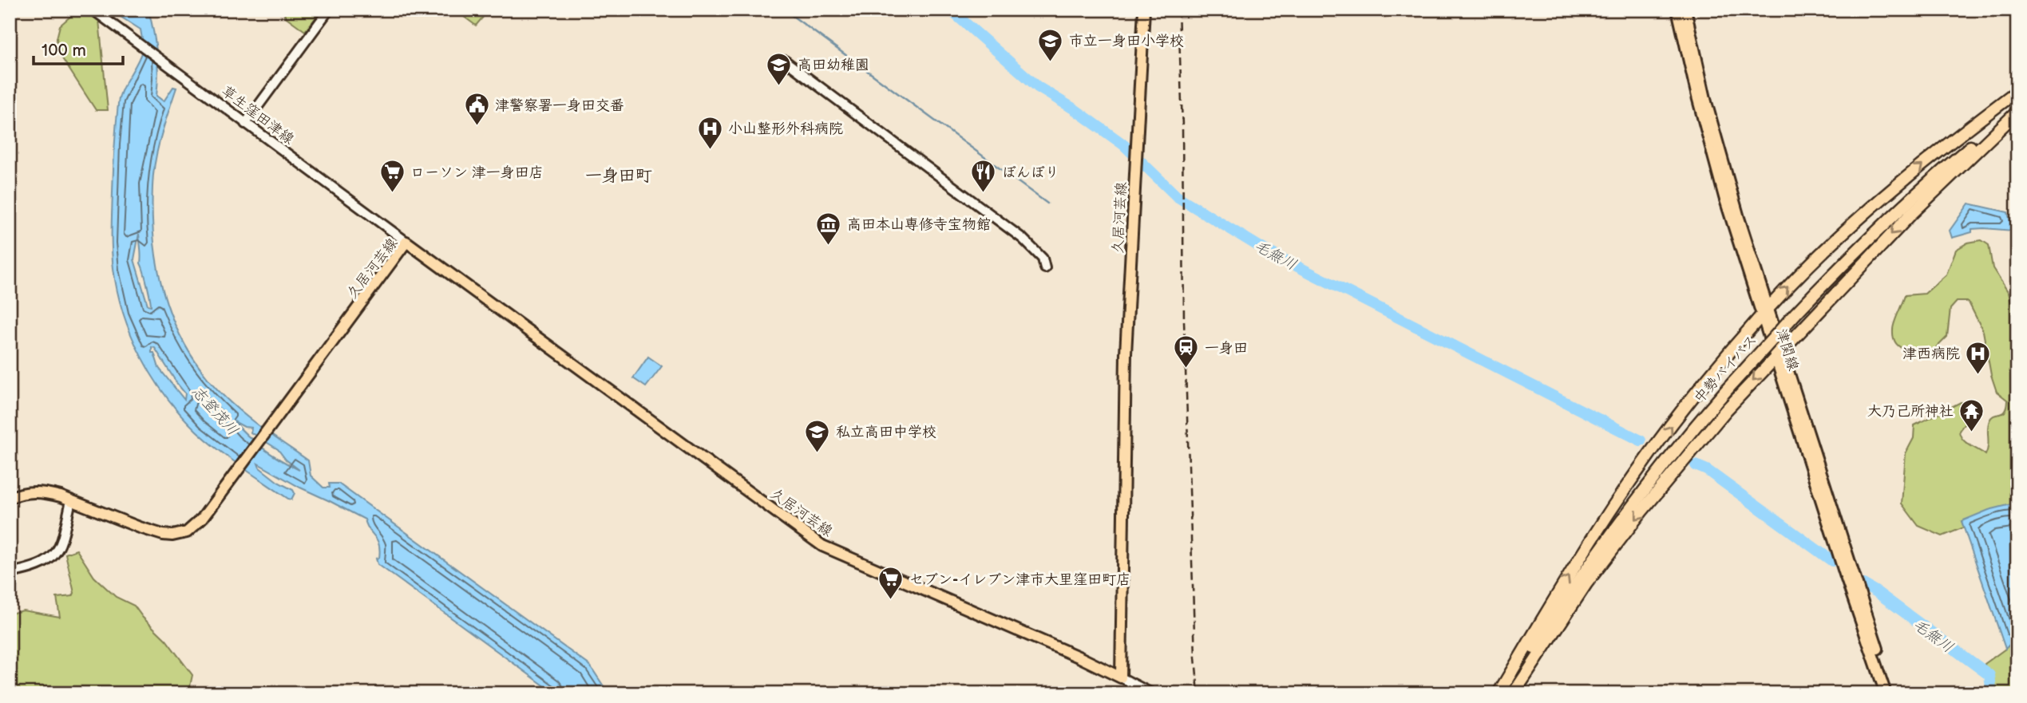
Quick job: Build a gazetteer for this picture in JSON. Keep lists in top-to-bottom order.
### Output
{
  "streets": {
    "highway": ["中勢バイパス"],
    "main road": ["久居河芸線", "津関線"],
    "street": ["草生窪田津線"]
  },
  "crossings": [
    ["草生窪田津線", "久居河芸線"]
  ],
  "districts": ["一身田町"],
  "water": ["毛無川", "志登茂川"],
  "places": {
    "school or university": ["市立一身田小学校", "高田幼稚園", "私立高田中学校"],
    "public building": ["津警察署一身田交番"],
    "hospital": ["小山整形外科病院", "津西病院"],
    "supermarket": ["ローソン 津一身田店", "セブン-イレブン津市大里窪田町店"],
    "restaurant": ["ぼんぼり"],
    "museum": ["高田本山専修寺宝物館"],
    "station": ["一身田"],
    "temple": ["大乃己所神社"]
  },
  "scale_bar": "100 m"
}
